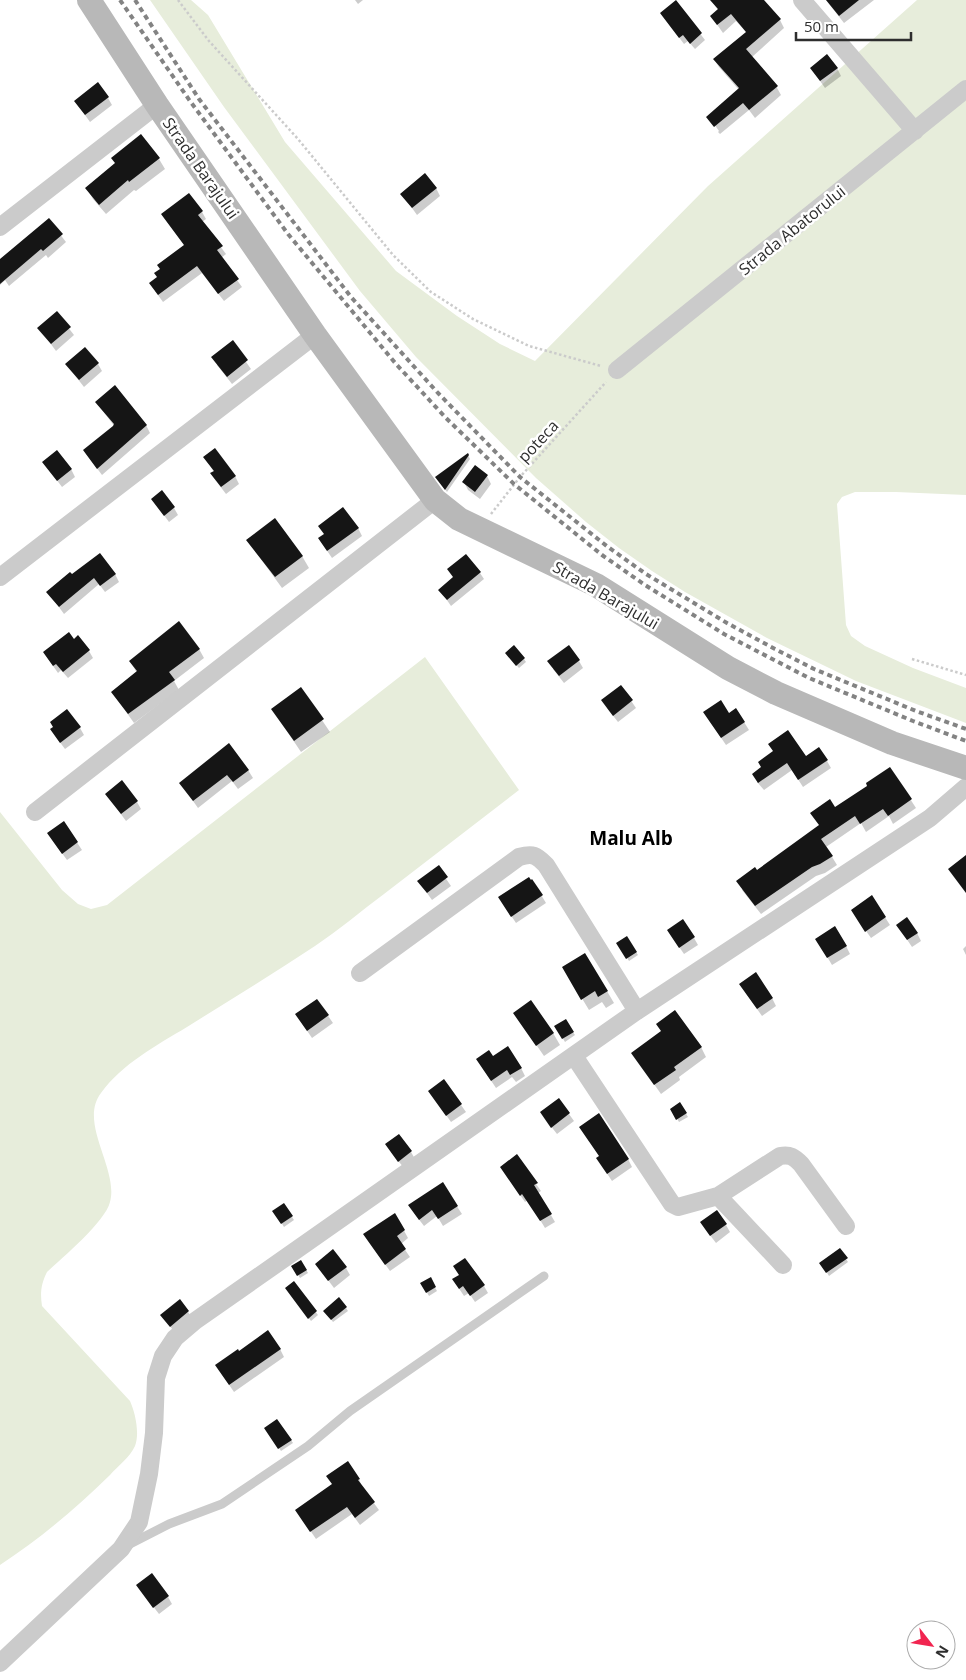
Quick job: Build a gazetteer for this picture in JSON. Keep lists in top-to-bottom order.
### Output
{
  "streets": {
    "street": ["Strada Barajului", "Strada Abatorului"],
    "path": ["poteca"]
  },
  "crossings": [
    ["Strada Barajului", "poteca"],
    ["Strada Abatorului", "poteca"]
  ],
  "districts": ["Malu Alb"],
  "scale_bar": "50 m",
  "north": "bottom right"
}
